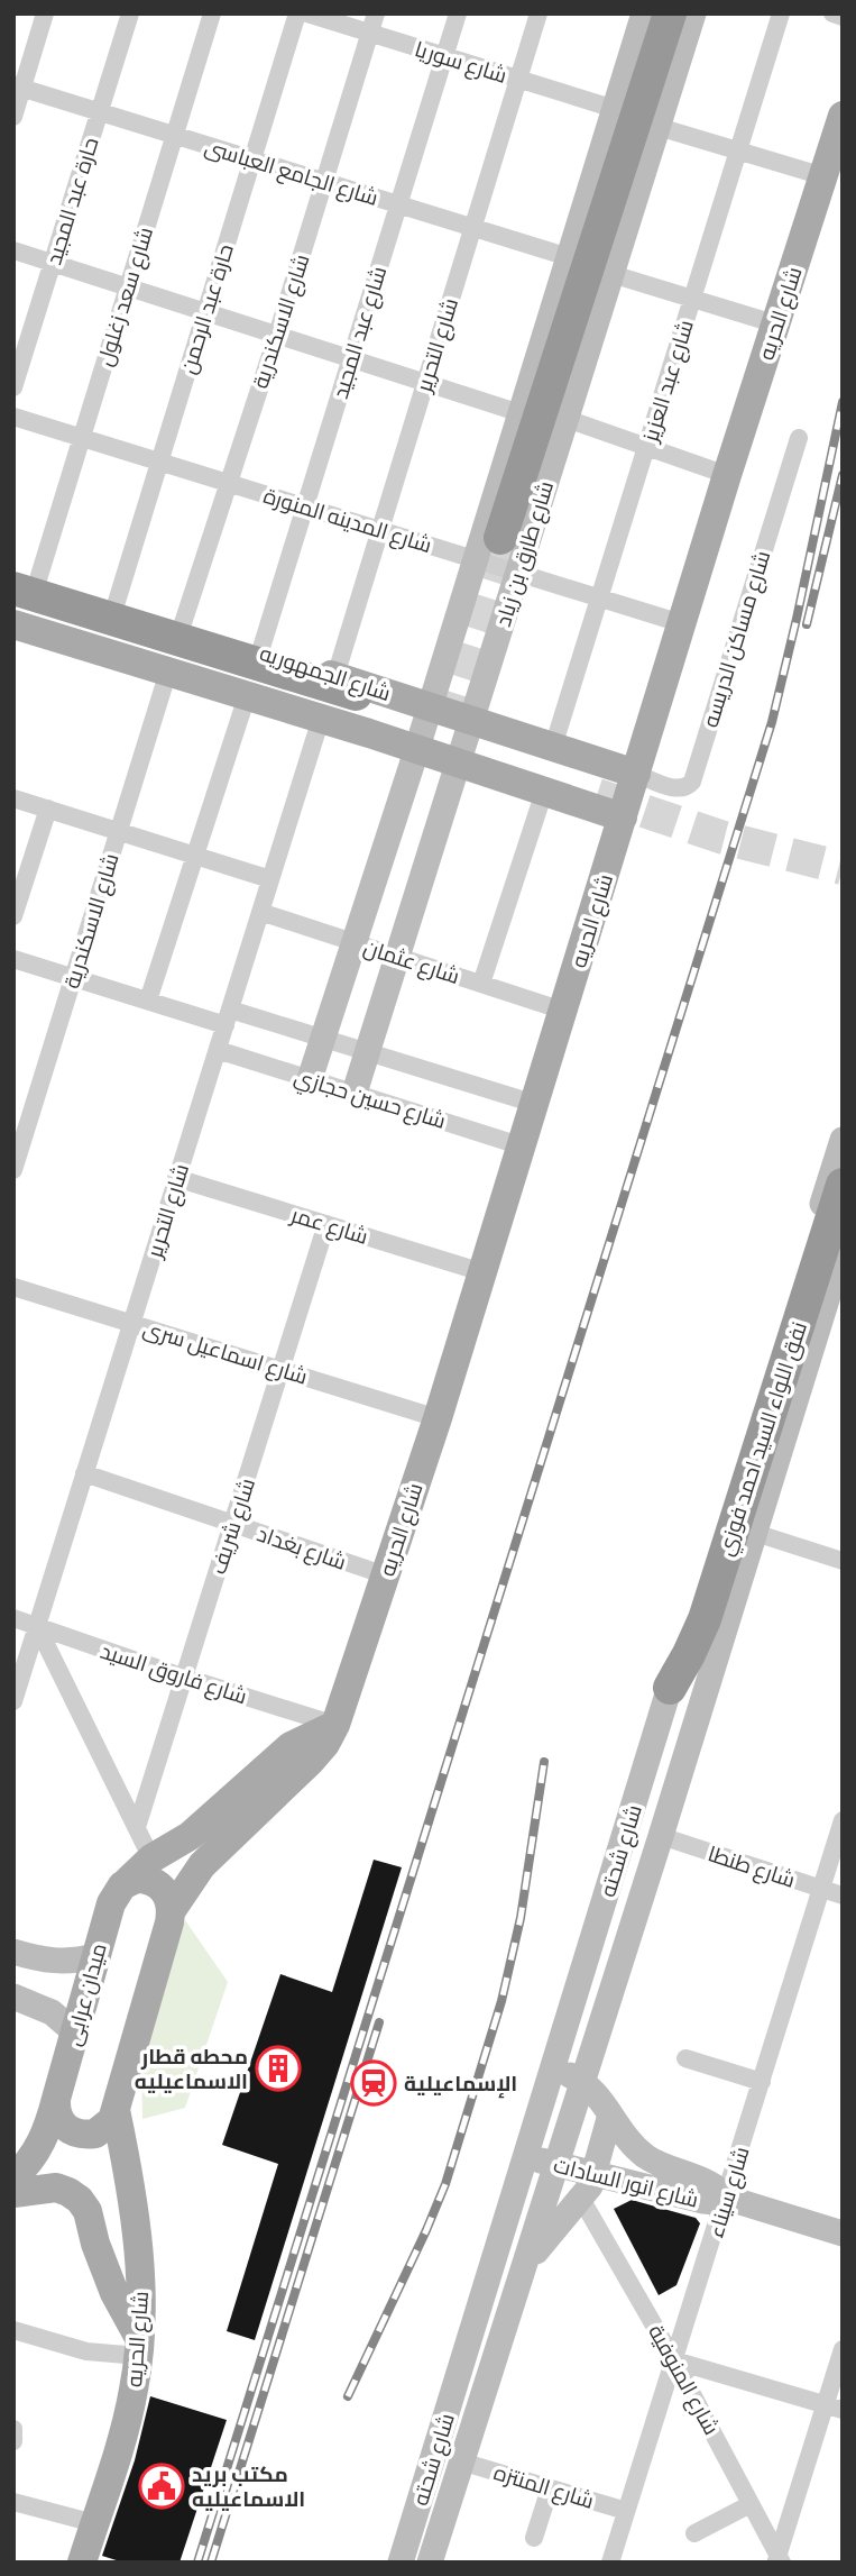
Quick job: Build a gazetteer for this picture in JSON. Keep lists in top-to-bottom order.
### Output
{
  "streets": {
    "highway": ["شارع الجمهوريه", "نفق اللواء السيد احمد فوزي"],
    "main road": [
      "شارع الحريه",
      "شارع طارق بن زياد",
      "شارع شحته",
      "ميدان عرابى",
      "شارع انور السادات"
    ],
    "street": [
      "شارع سوريا",
      "شارع الجامع العباسى",
      "حارة عبد المجيد",
      "شارع سعد زغلول",
      "حارة عبد الرحمن",
      "شارع الاسكندرية",
      "شارع عبد المجيد",
      "شارع التحرير",
      "شارع عبد العزيز",
      "شارع المدينه المنورة",
      "شارع مساكن الدريسه",
      "شارع عثمان",
      "شارع حسين حجازي",
      "شارع عمر",
      "شارع اسماعيل سرى",
      "شارع شريف",
      "شارع بغداد",
      "شارع فاروق السيد",
      "شارع طنطا",
      "شارع سيناء",
      "شارع المنوفية",
      "شارع المنتزه"
    ]
  },
  "crossings": [
    ["شارع سوريا", "شارع الاسكندرية"],
    ["شارع سوريا", "شارع عبد المجيد"],
    ["شارع سوريا", "شارع التحرير"],
    ["شارع سوريا", "شارع طارق بن زياد"],
    ["شارع الجامع العباسى", "حارة عبد المجيد"],
    ["شارع الجامع العباسى", "شارع سعد زغلول"],
    ["شارع الجامع العباسى", "حارة عبد الرحمن"],
    ["شارع الجامع العباسى", "شارع الاسكندرية"],
    ["شارع الجامع العباسى", "شارع عبد المجيد"],
    ["شارع الجامع العباسى", "شارع التحرير"],
    ["شارع الجامع العباسى", "شارع طارق بن زياد"],
    ["شارع سعد زغلول", "شارع المدينه المنورة"],
    ["شارع سعد زغلول", "شارع الجمهوريه"],
    ["حارة عبد الرحمن", "شارع المدينه المنورة"],
    ["حارة عبد الرحمن", "شارع الجمهوريه"],
    ["شارع الحريه", "شارع المدينه المنورة"],
    ["شارع الحريه", "شارع مساكن الدريسه"],
    ["شارع الحريه", "شارع الجمهوريه"],
    ["شارع الحريه", "شارع عثمان"],
    ["شارع الحريه", "شارع حسين حجازي"],
    ["شارع الحريه", "شارع عمر"],
    ["شارع الحريه", "شارع اسماعيل سرى"],
    ["شارع الحريه", "شارع بغداد"],
    ["شارع الحريه", "شارع فاروق السيد"],
    ["شارع الاسكندرية", "شارع المدينه المنورة"],
    ["شارع الاسكندرية", "شارع الجمهوريه"],
    ["شارع الاسكندرية", "شارع حسين حجازي"],
    ["شارع عبد المجيد", "شارع المدينه المنورة"],
    ["شارع عبد المجيد", "شارع الجمهوريه"],
    ["شارع التحرير", "شارع المدينه المنورة"],
    ["شارع التحرير", "شارع الجمهوريه"],
    ["شارع التحرير", "شارع عثمان"],
    ["شارع التحرير", "شارع حسين حجازي"],
    ["شارع التحرير", "شارع عمر"],
    ["شارع التحرير", "شارع اسماعيل سرى"],
    ["شارع التحرير", "شارع بغداد"],
    ["شارع التحرير", "شارع فاروق السيد"],
    ["شارع عبد العزيز", "شارع المدينه المنورة"],
    ["شارع عبد العزيز", "شارع الجمهوريه"],
    ["شارع المدينه المنورة", "شارع طارق بن زياد"],
    ["شارع طارق بن زياد", "شارع الجمهوريه"],
    ["شارع طارق بن زياد", "شارع عثمان"],
    ["شارع طارق بن زياد", "شارع حسين حجازي"],
    ["شارع مساكن الدريسه", "شارع الجمهوريه"],
    ["شارع عمر", "شارع شريف"],
    ["شارع اسماعيل سرى", "شارع شريف"],
    ["نفق اللواء السيد احمد فوزي", "شارع شحته"],
    ["شارع شريف", "شارع بغداد"],
    ["شارع شريف", "شارع فاروق السيد"],
    ["شارع شحته", "شارع طنطا"],
    ["شارع شحته", "شارع انور السادات"],
    ["شارع شحته", "شارع المنتزه"],
    ["شارع طنطا", "شارع سيناء"],
    ["شارع انور السادات", "شارع سيناء"],
    ["شارع سيناء", "شارع المنوفية"],
    ["شارع سيناء", "شارع المنتزه"]
  ],
  "places": {
    "building": ["محطه قطار الاسماعيليه"],
    "station": ["الإسماعيلية"],
    "public building": ["مكتب بريد الاسماعيليه"]
  }
}
